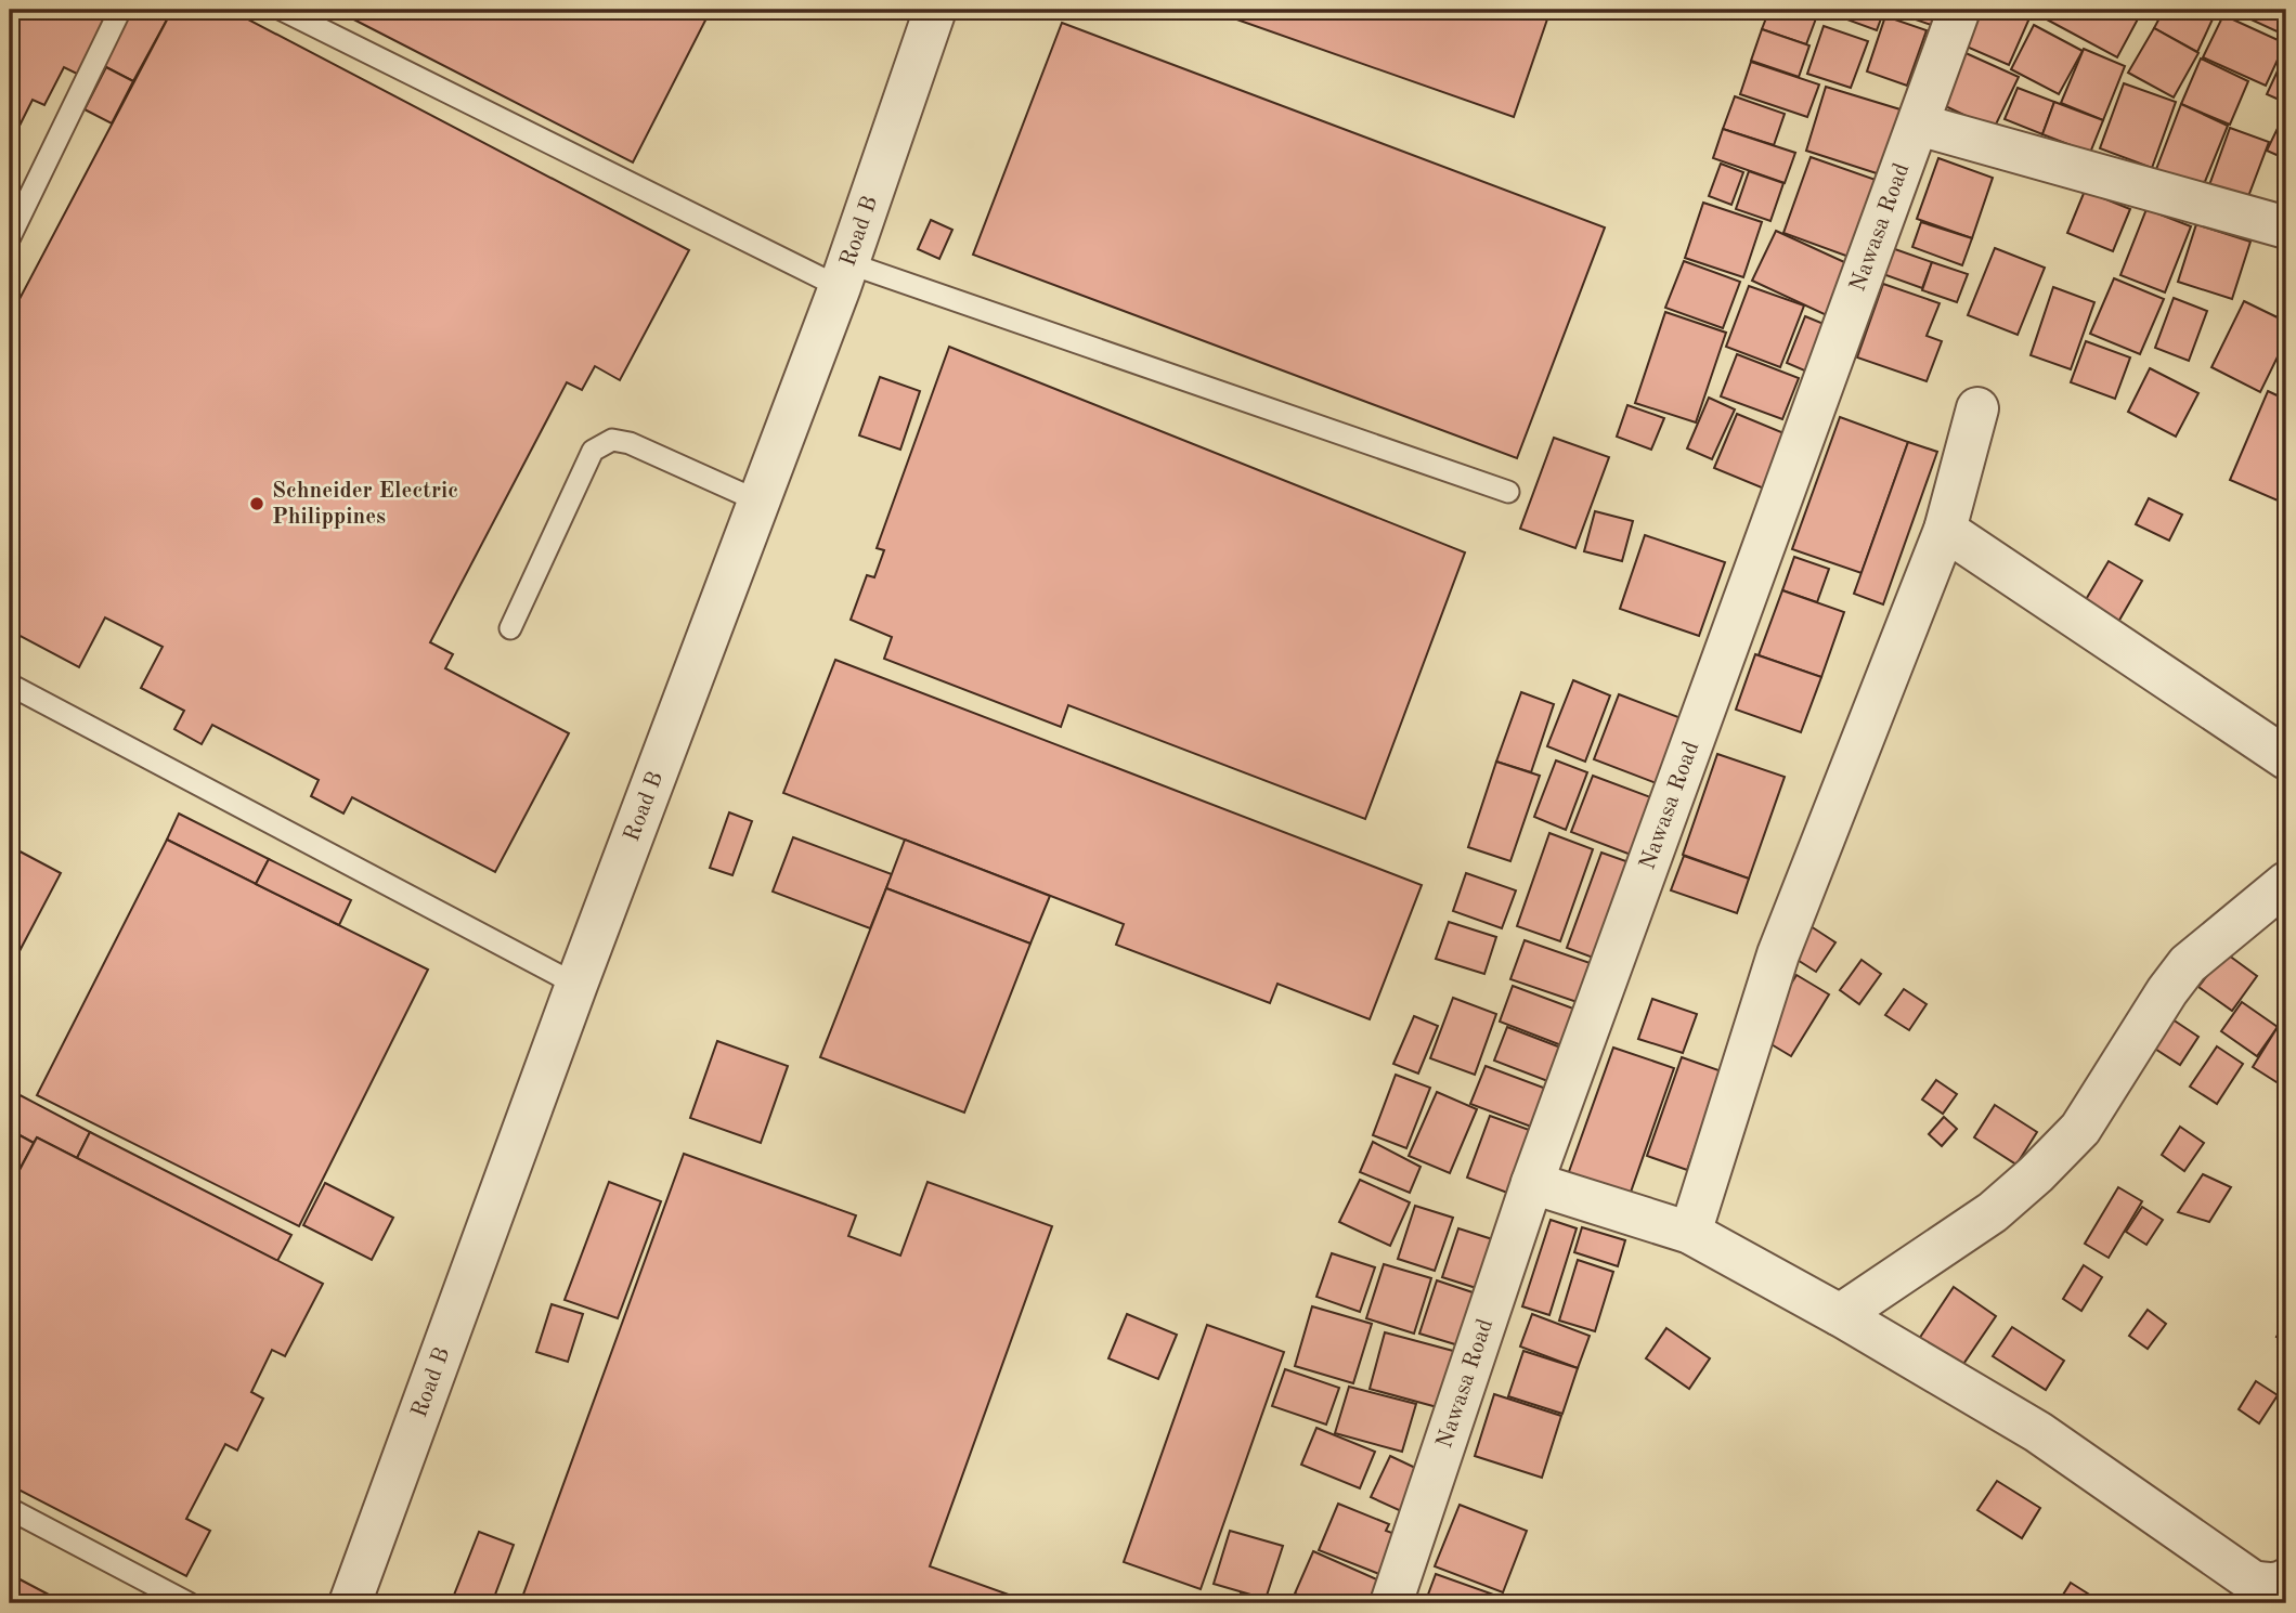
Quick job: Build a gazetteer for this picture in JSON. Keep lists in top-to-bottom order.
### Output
{
  "streets": {
    "street": ["Nawasa Road", "Road B"]
  },
  "places": ["Schneider Electric Philippines"]
}
